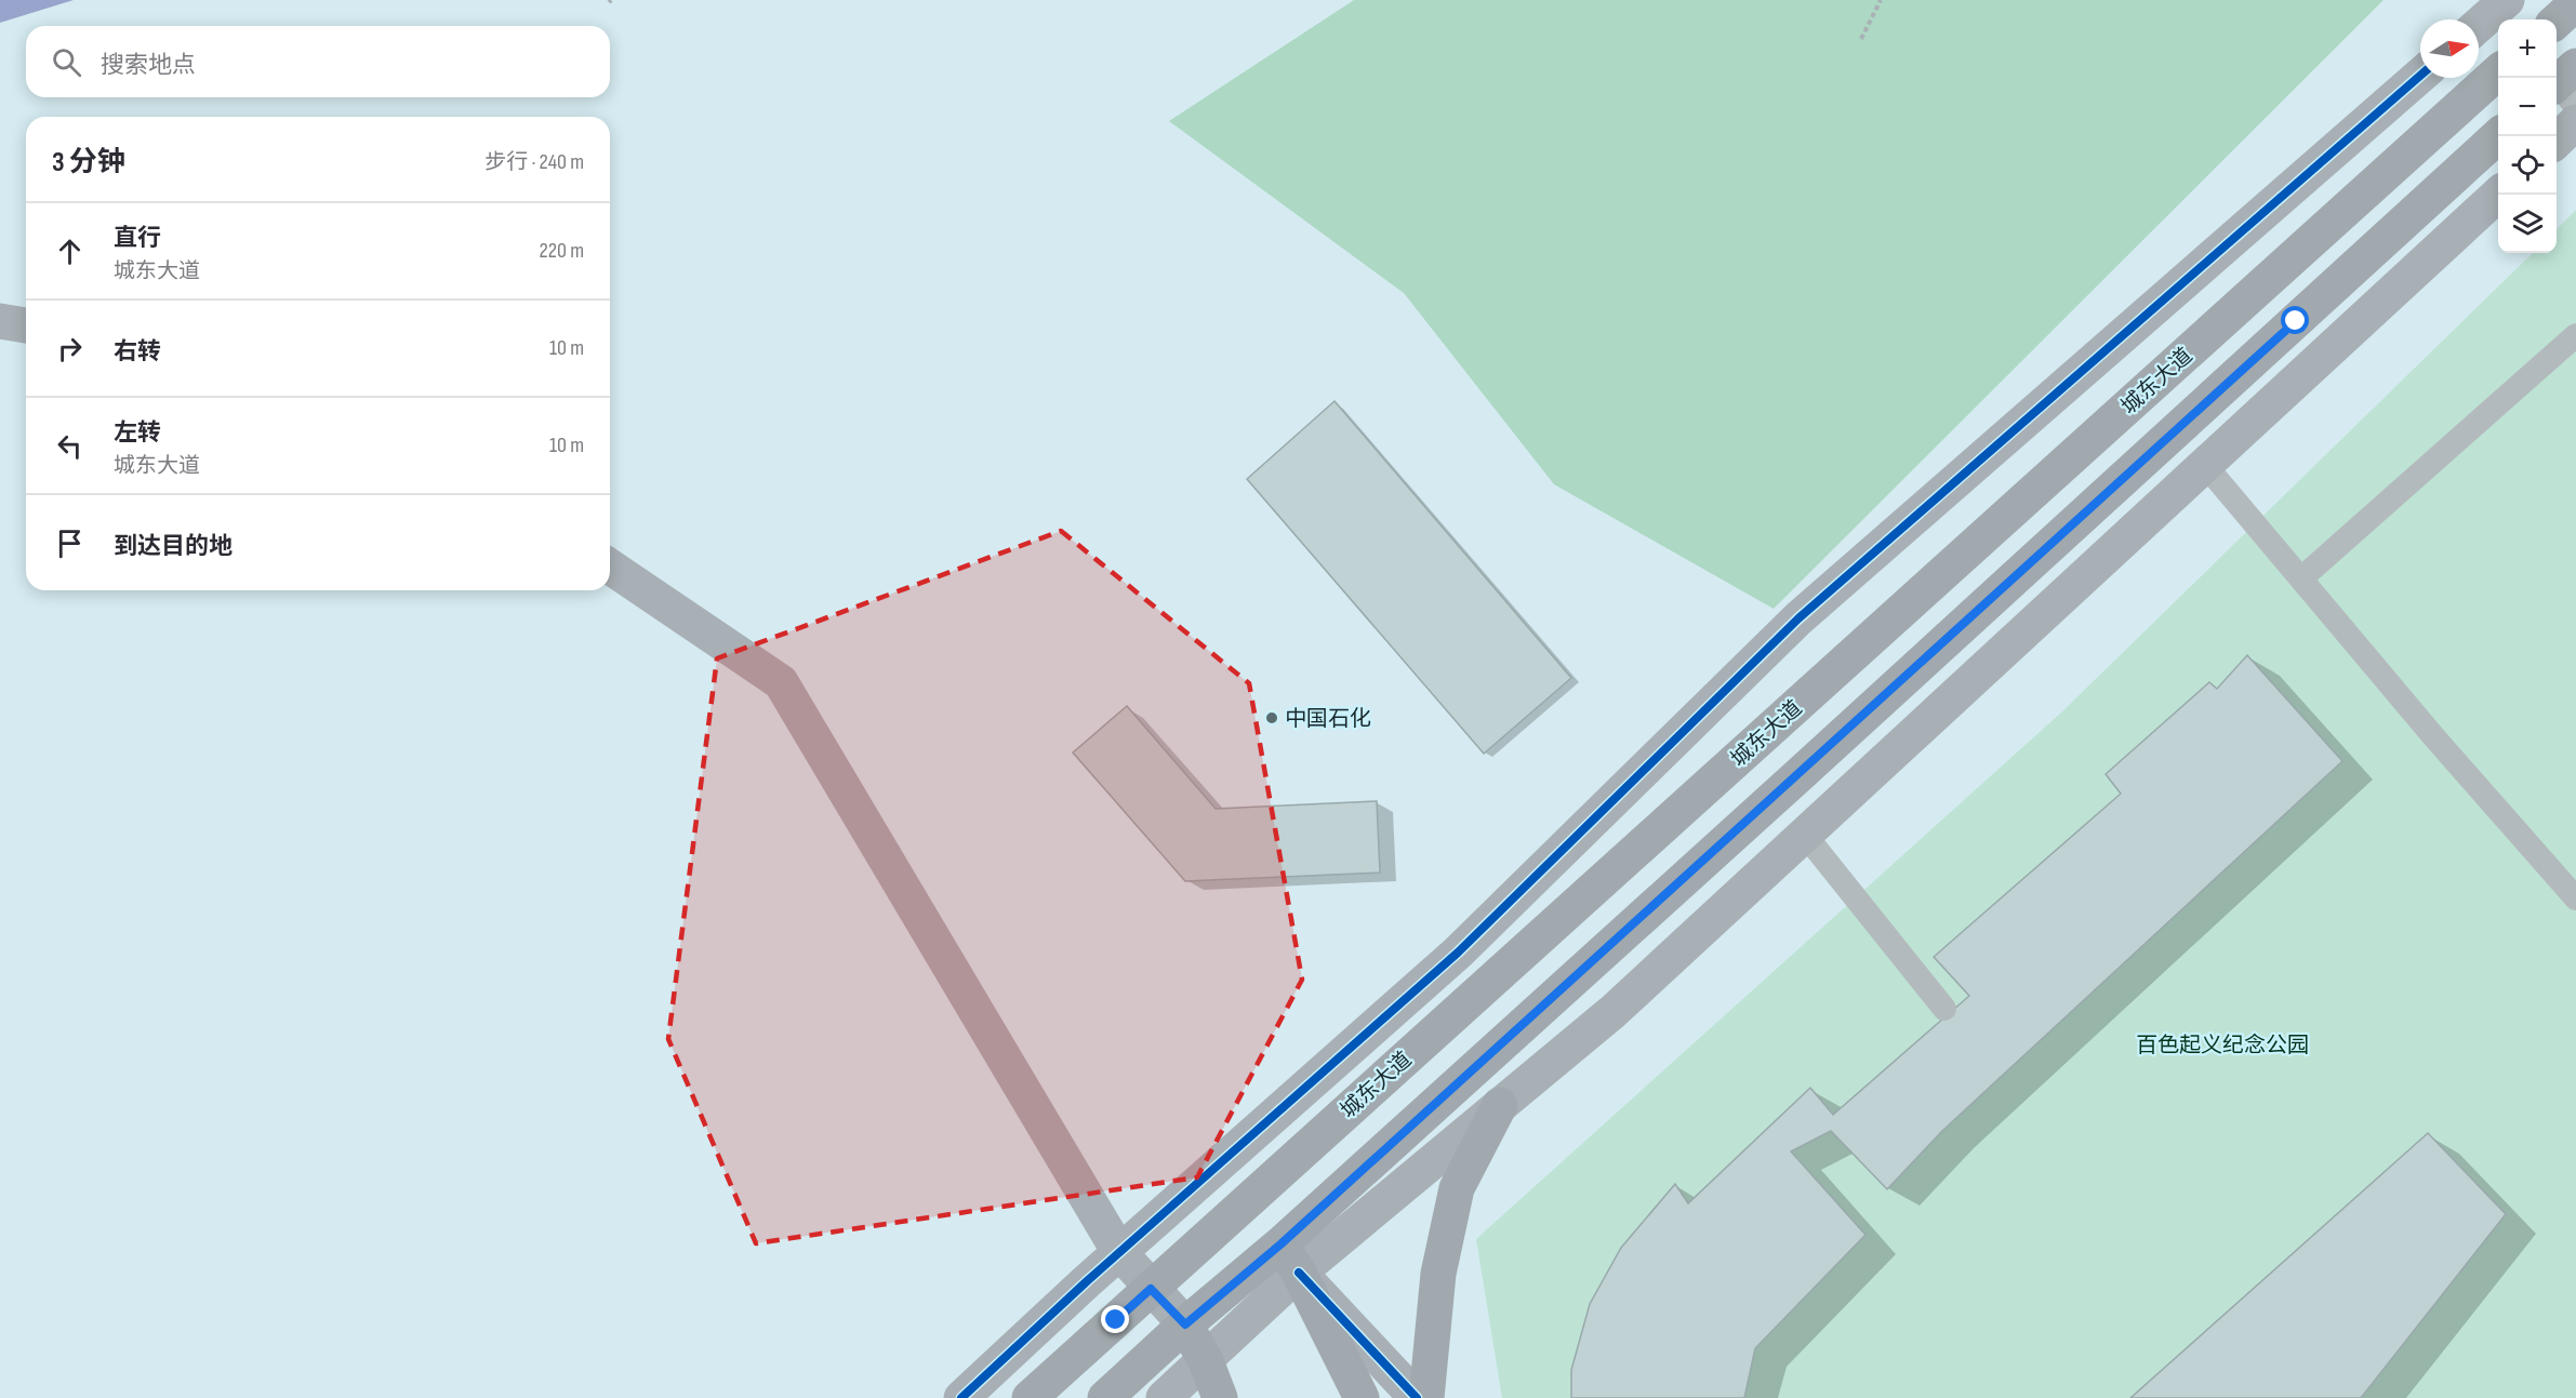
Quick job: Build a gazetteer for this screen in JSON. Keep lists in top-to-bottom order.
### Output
{
  "streets": {
    "main road": ["城东大道"]
  },
  "parks": ["百色起义纪念公园"],
  "places": ["中国石化"],
  "north": "right",
  "page": {
    "map_buttons": ["+", "−"],
    "search": "搜索地点",
    "heading": ["3 分钟", "步行 · 240 m"],
    "list": [
      ["直行", "城东大道", "220 m"],
      ["右转", "10 m"],
      ["左转", "城东大道", "10 m"],
      "到达目的地"
    ]
  }
}
